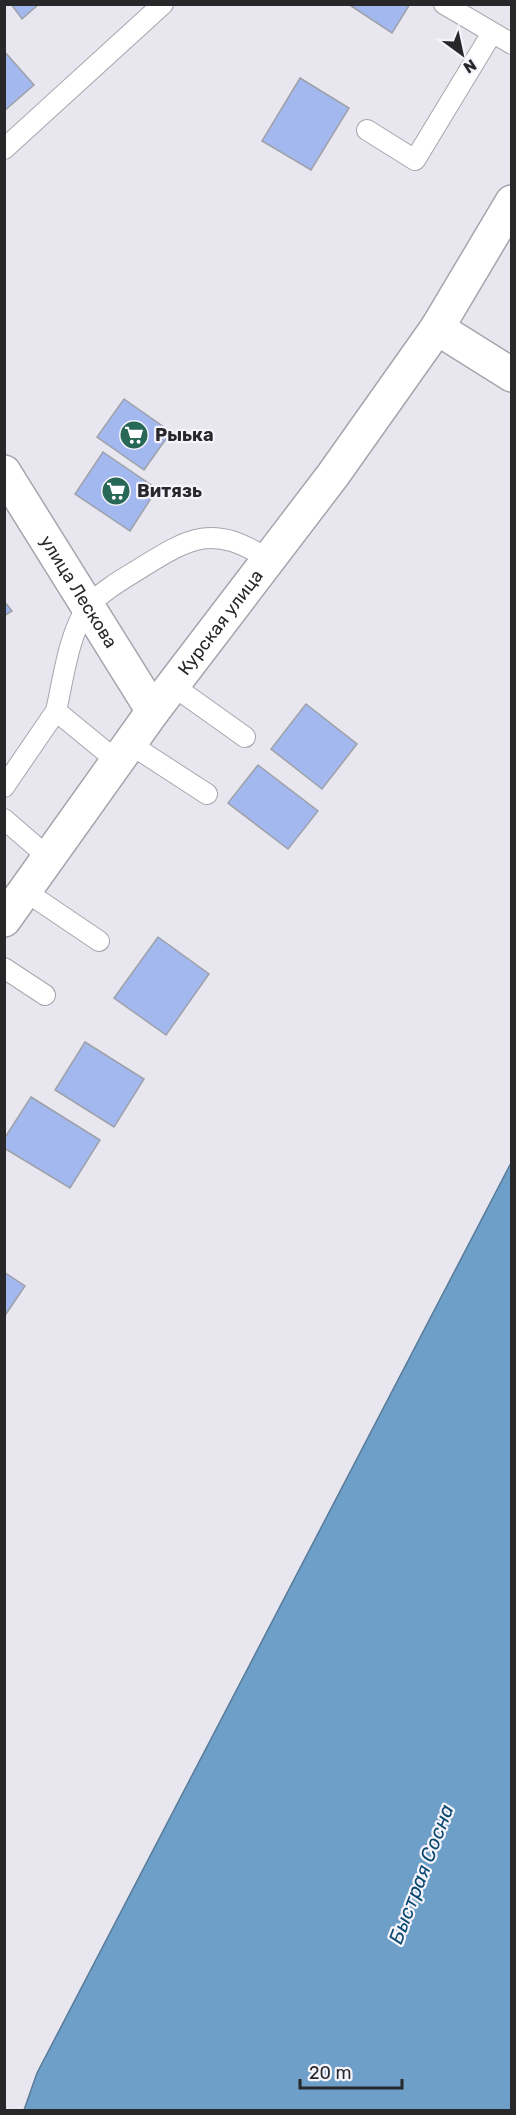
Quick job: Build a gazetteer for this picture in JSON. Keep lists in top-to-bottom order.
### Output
{
  "streets": {
    "street": ["улица Лескова", "Курская улица"]
  },
  "crossings": [
    ["улица Лескова", "Курская улица"]
  ],
  "water": ["Быстрая Сосна"],
  "places": {
    "supermarket": ["Рыька", "Витязь"]
  },
  "scale_bar": "20 m",
  "north": "bottom right"
}
